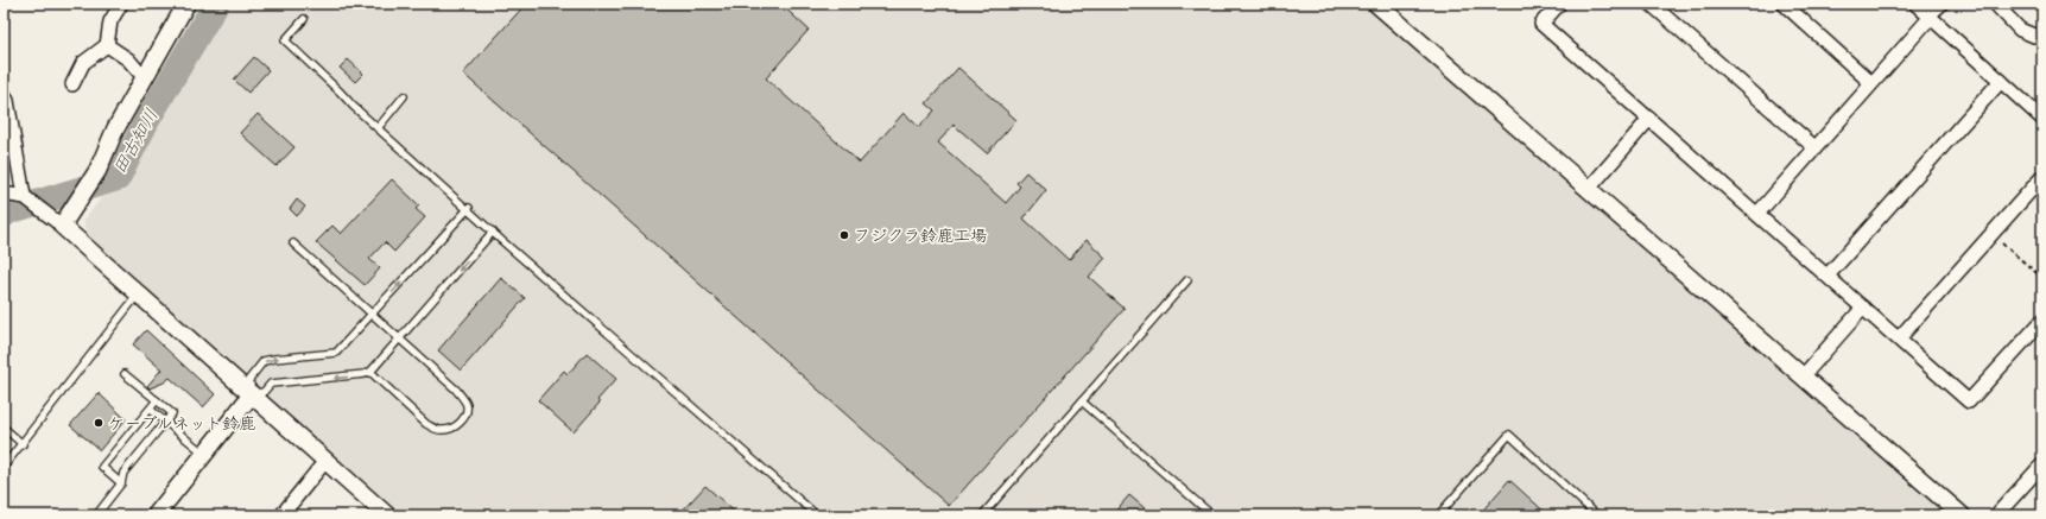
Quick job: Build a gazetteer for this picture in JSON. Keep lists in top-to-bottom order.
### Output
{
  "water": ["田古知川"],
  "places": ["フジクラ鈴鹿工場", "ケーブルネット鈴鹿"]
}
